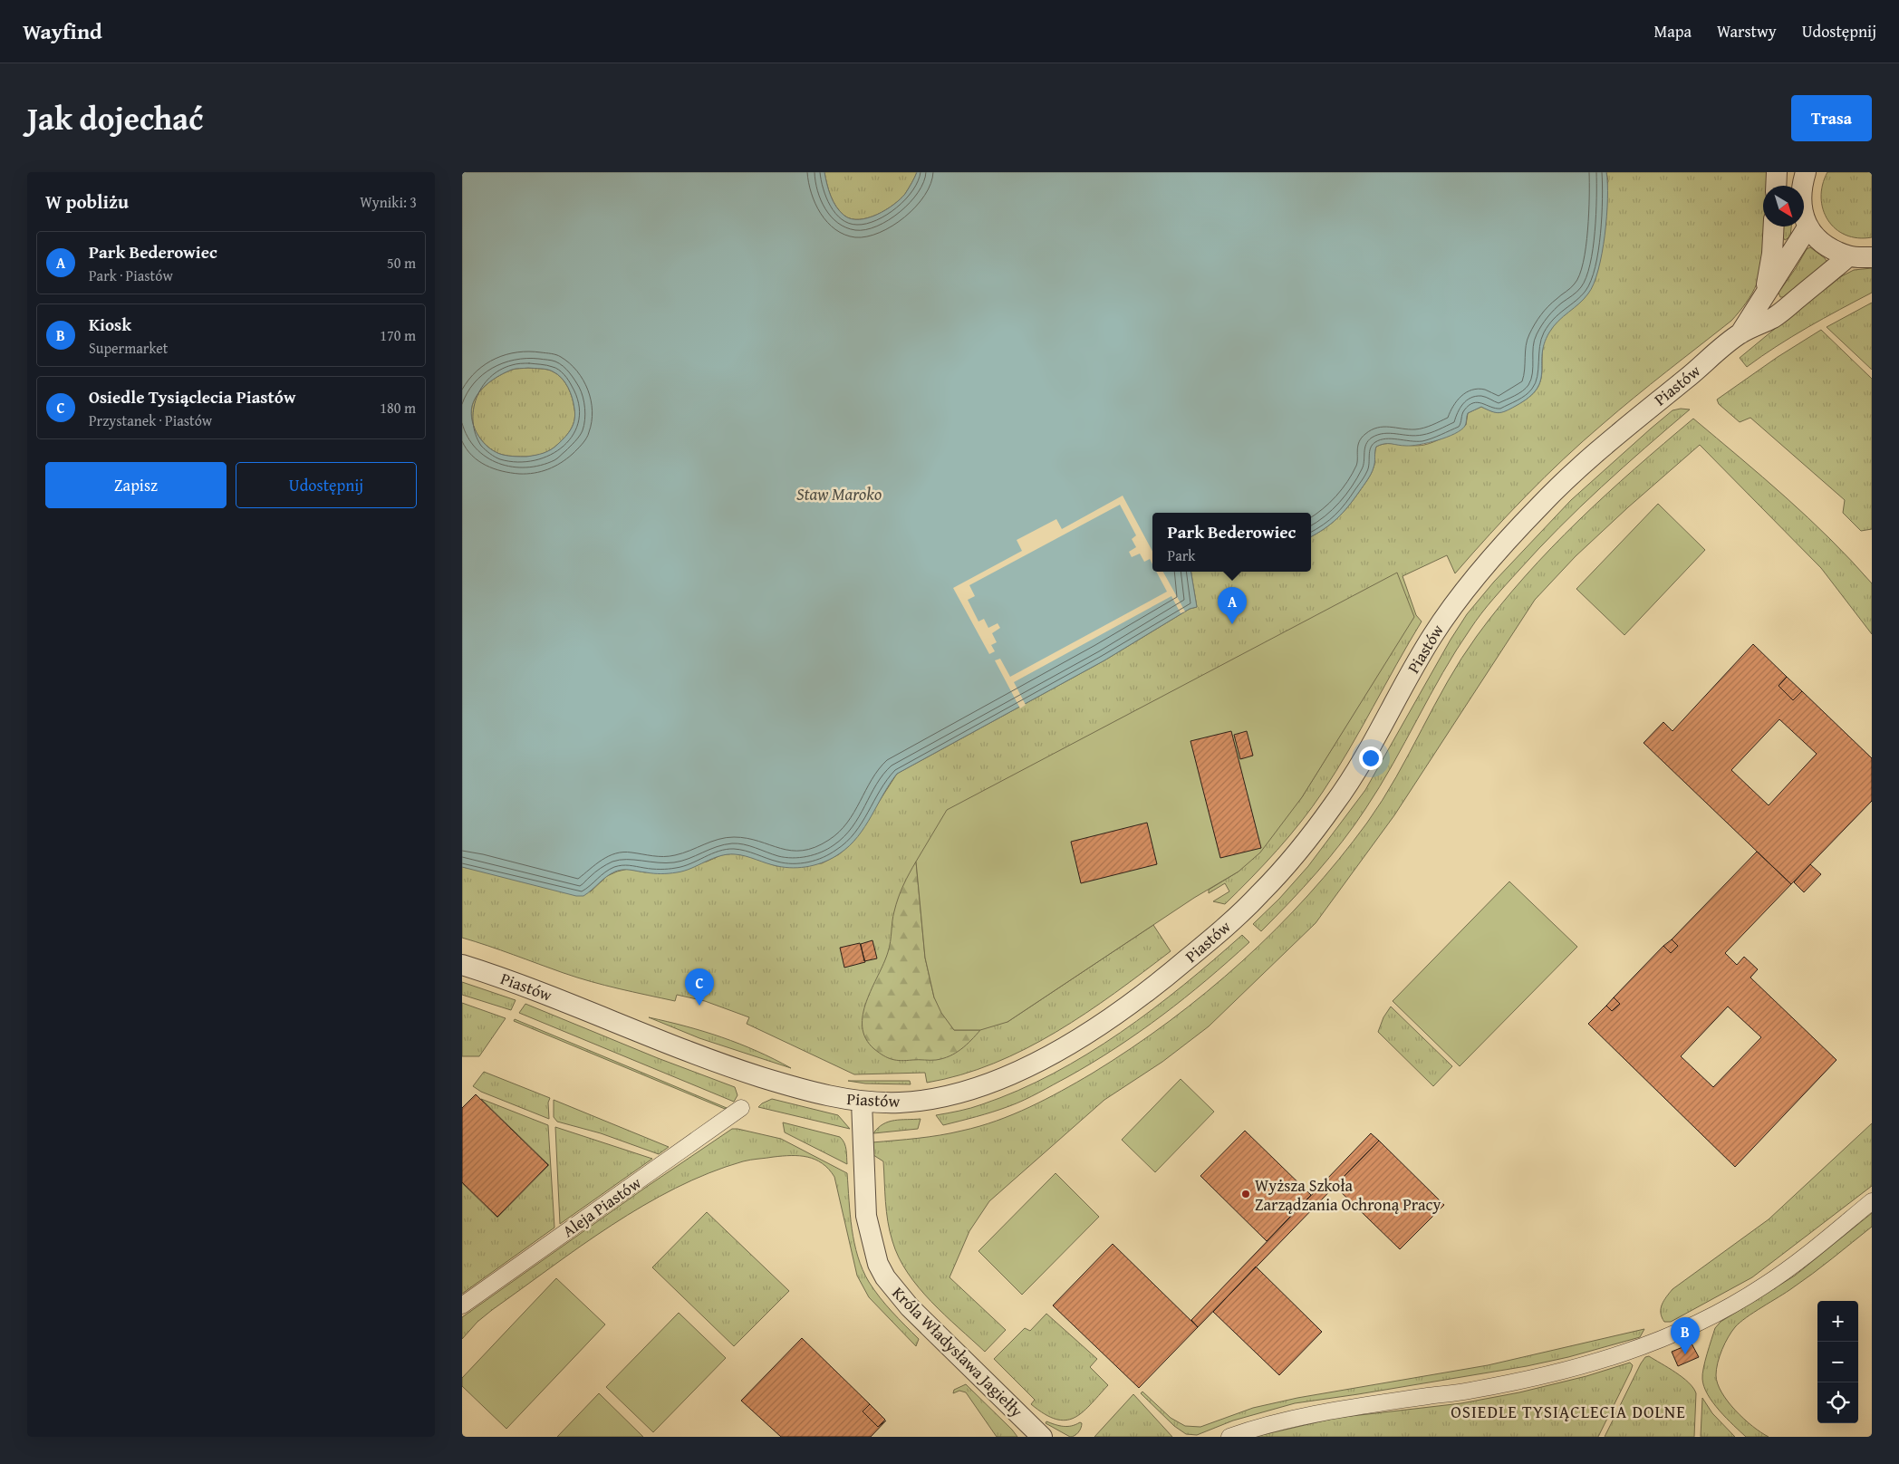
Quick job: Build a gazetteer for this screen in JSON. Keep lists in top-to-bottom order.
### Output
{
  "streets": {
    "street": ["Piastów", "Aleja Piastów", "Króla Władysława Jagiełły"]
  },
  "crossings": [
    ["Piastów", "Króla Władysława Jagiełły"]
  ],
  "districts": ["OSIEDLE TYSIĄCLECIA DOLNE"],
  "water": ["Staw Maroko"],
  "places": ["Wyższa Szkoła Zarządzania Ochroną Pracy"],
  "north": "bottom right",
  "page": {
    "header": "Wayfind",
    "nav": ["Mapa", "Warstwy", "Udostępnij"],
    "title": "Jak dojechać",
    "buttons": [
      "Trasa",
      ["Zapisz", "Udostępnij"]
    ],
    "heading": ["W pobliżu", "Wyniki: 3"],
    "list": [
      {
        "mark": "A",
        "name": "Park Bederowiec",
        "note": "Park · Piastów",
        "value": "50 m"
      },
      {
        "mark": "B",
        "name": "Kiosk",
        "note": "Supermarket",
        "value": "170 m"
      },
      {
        "mark": "C",
        "name": "Osiedle Tysiąclecia Piastów",
        "note": "Przystanek · Piastów",
        "value": "180 m"
      }
    ],
    "popup": ["Park Bederowiec", "Park"],
    "pins": ["A", "C", "B"],
    "map_buttons": ["+", "−"]
  }
}
